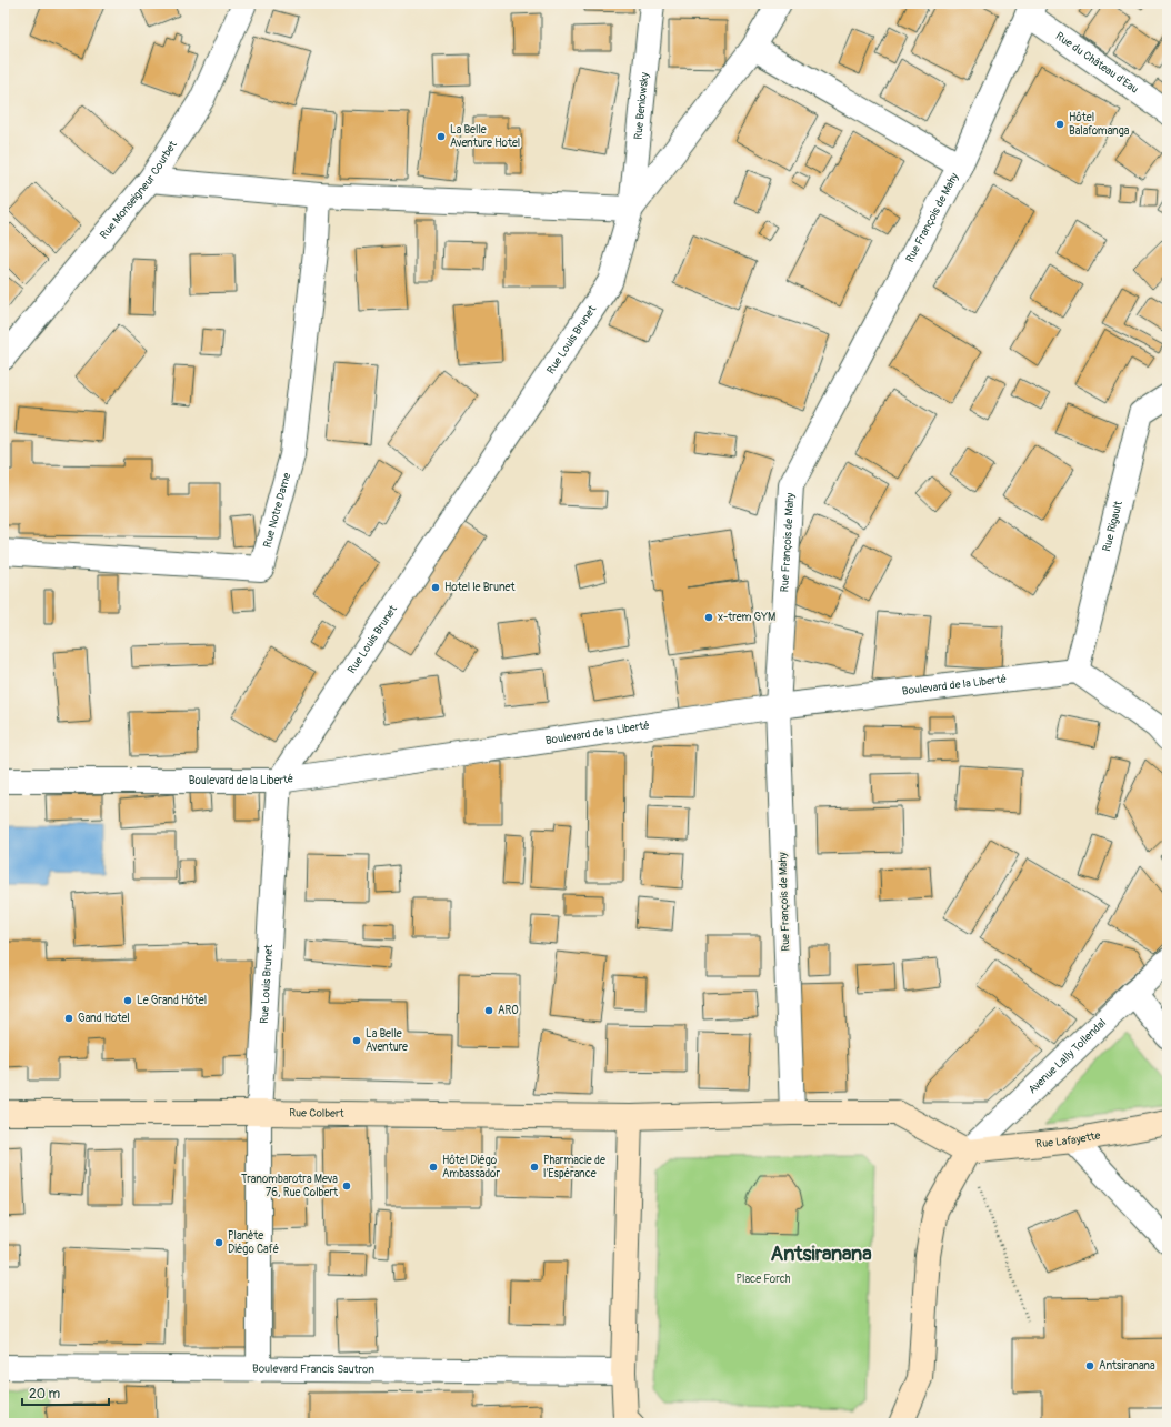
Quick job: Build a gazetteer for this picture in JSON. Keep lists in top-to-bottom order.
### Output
{
  "streets": {
    "main road": ["Rue Colbert", "Rue Lafayette"],
    "street": [
      "Rue du Château d'Eau",
      "Rue Beniowsky",
      "Rue Monseigneur Courbet",
      "Rue François de Mahy",
      "Rue Louis Brunet",
      "Rue Notre Dame",
      "Rue Rigault",
      "Boulevard de la Liberté",
      "Avenue Lally Tollendal",
      "Boulevard Francis Sautron"
    ]
  },
  "crossings": [
    ["Rue du Château d'Eau", "Rue François de Mahy"],
    ["Rue Beniowsky", "Rue Louis Brunet"],
    ["Rue François de Mahy", "Boulevard de la Liberté"],
    ["Rue François de Mahy", "Rue Colbert"],
    ["Rue Louis Brunet", "Boulevard de la Liberté"],
    ["Rue Louis Brunet", "Rue Colbert"],
    ["Rue Louis Brunet", "Boulevard Francis Sautron"],
    ["Rue Rigault", "Boulevard de la Liberté"],
    ["Avenue Lally Tollendal", "Rue Colbert"],
    ["Avenue Lally Tollendal", "Rue Lafayette"],
    ["Rue Colbert", "Rue Lafayette"]
  ],
  "districts": ["Antsiranana"],
  "parks": ["Place Forch"],
  "places": [
    "Hôtel Balafomanga",
    "La Belle Aventure Hotel",
    "Hotel le Brunet",
    "x-trem GYM",
    "Le Grand Hôtel",
    "ARO",
    "Gand Hotel",
    "La Belle Aventure",
    "Hôtel Diégo Ambassador",
    "Pharmacie de l'Espérance",
    "Tranombarotra Meva 76, Rue Colbert",
    "Planète Diégo Café",
    "Antsiranana"
  ],
  "scale_bar": "20 m"
}
